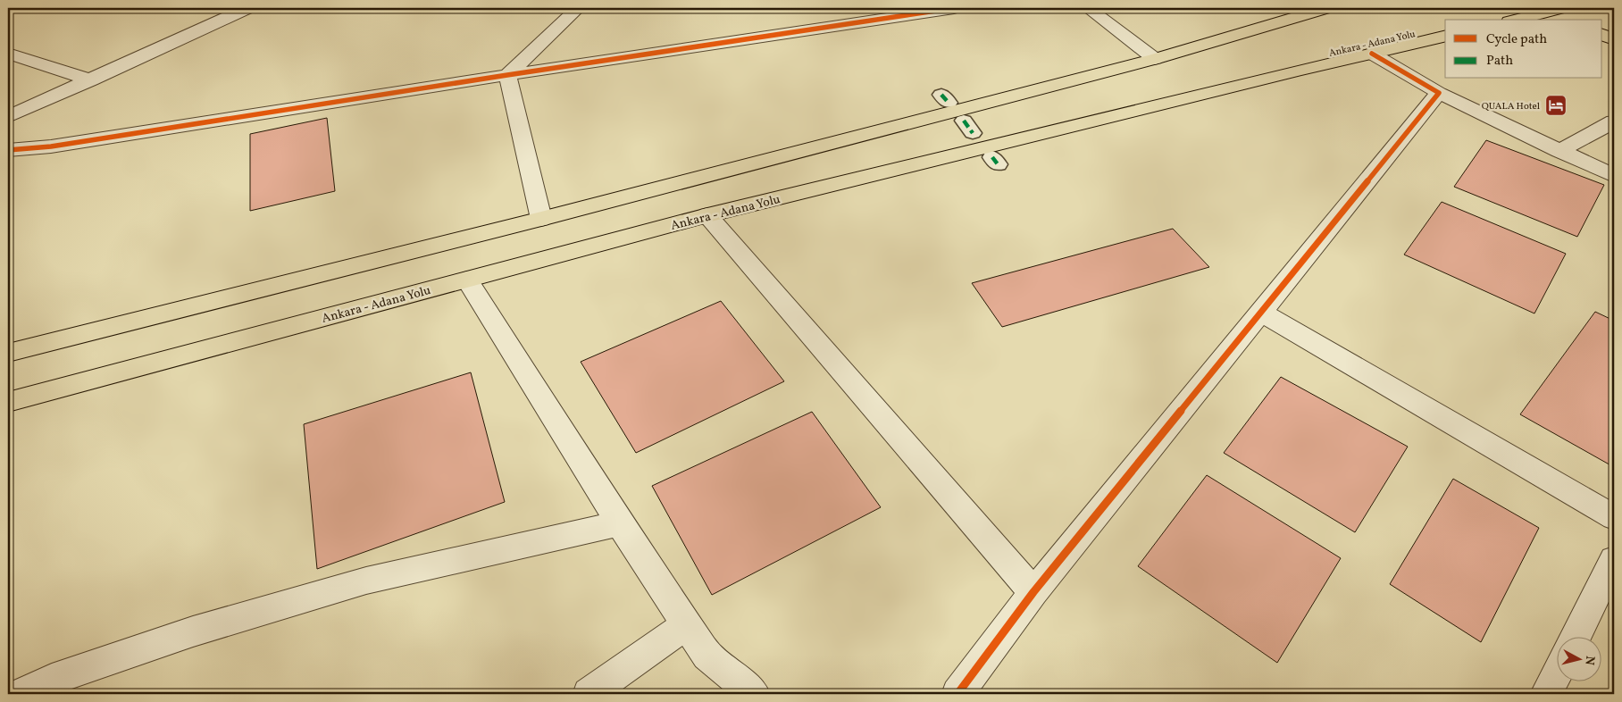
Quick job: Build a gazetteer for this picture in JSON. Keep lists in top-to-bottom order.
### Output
{
  "streets": {
    "highway": ["Ankara - Adana Yolu"]
  },
  "places": {
    "hotel": ["QUALA Hotel"]
  },
  "legend": ["Cycle path", "Path"],
  "north": "right"
}
